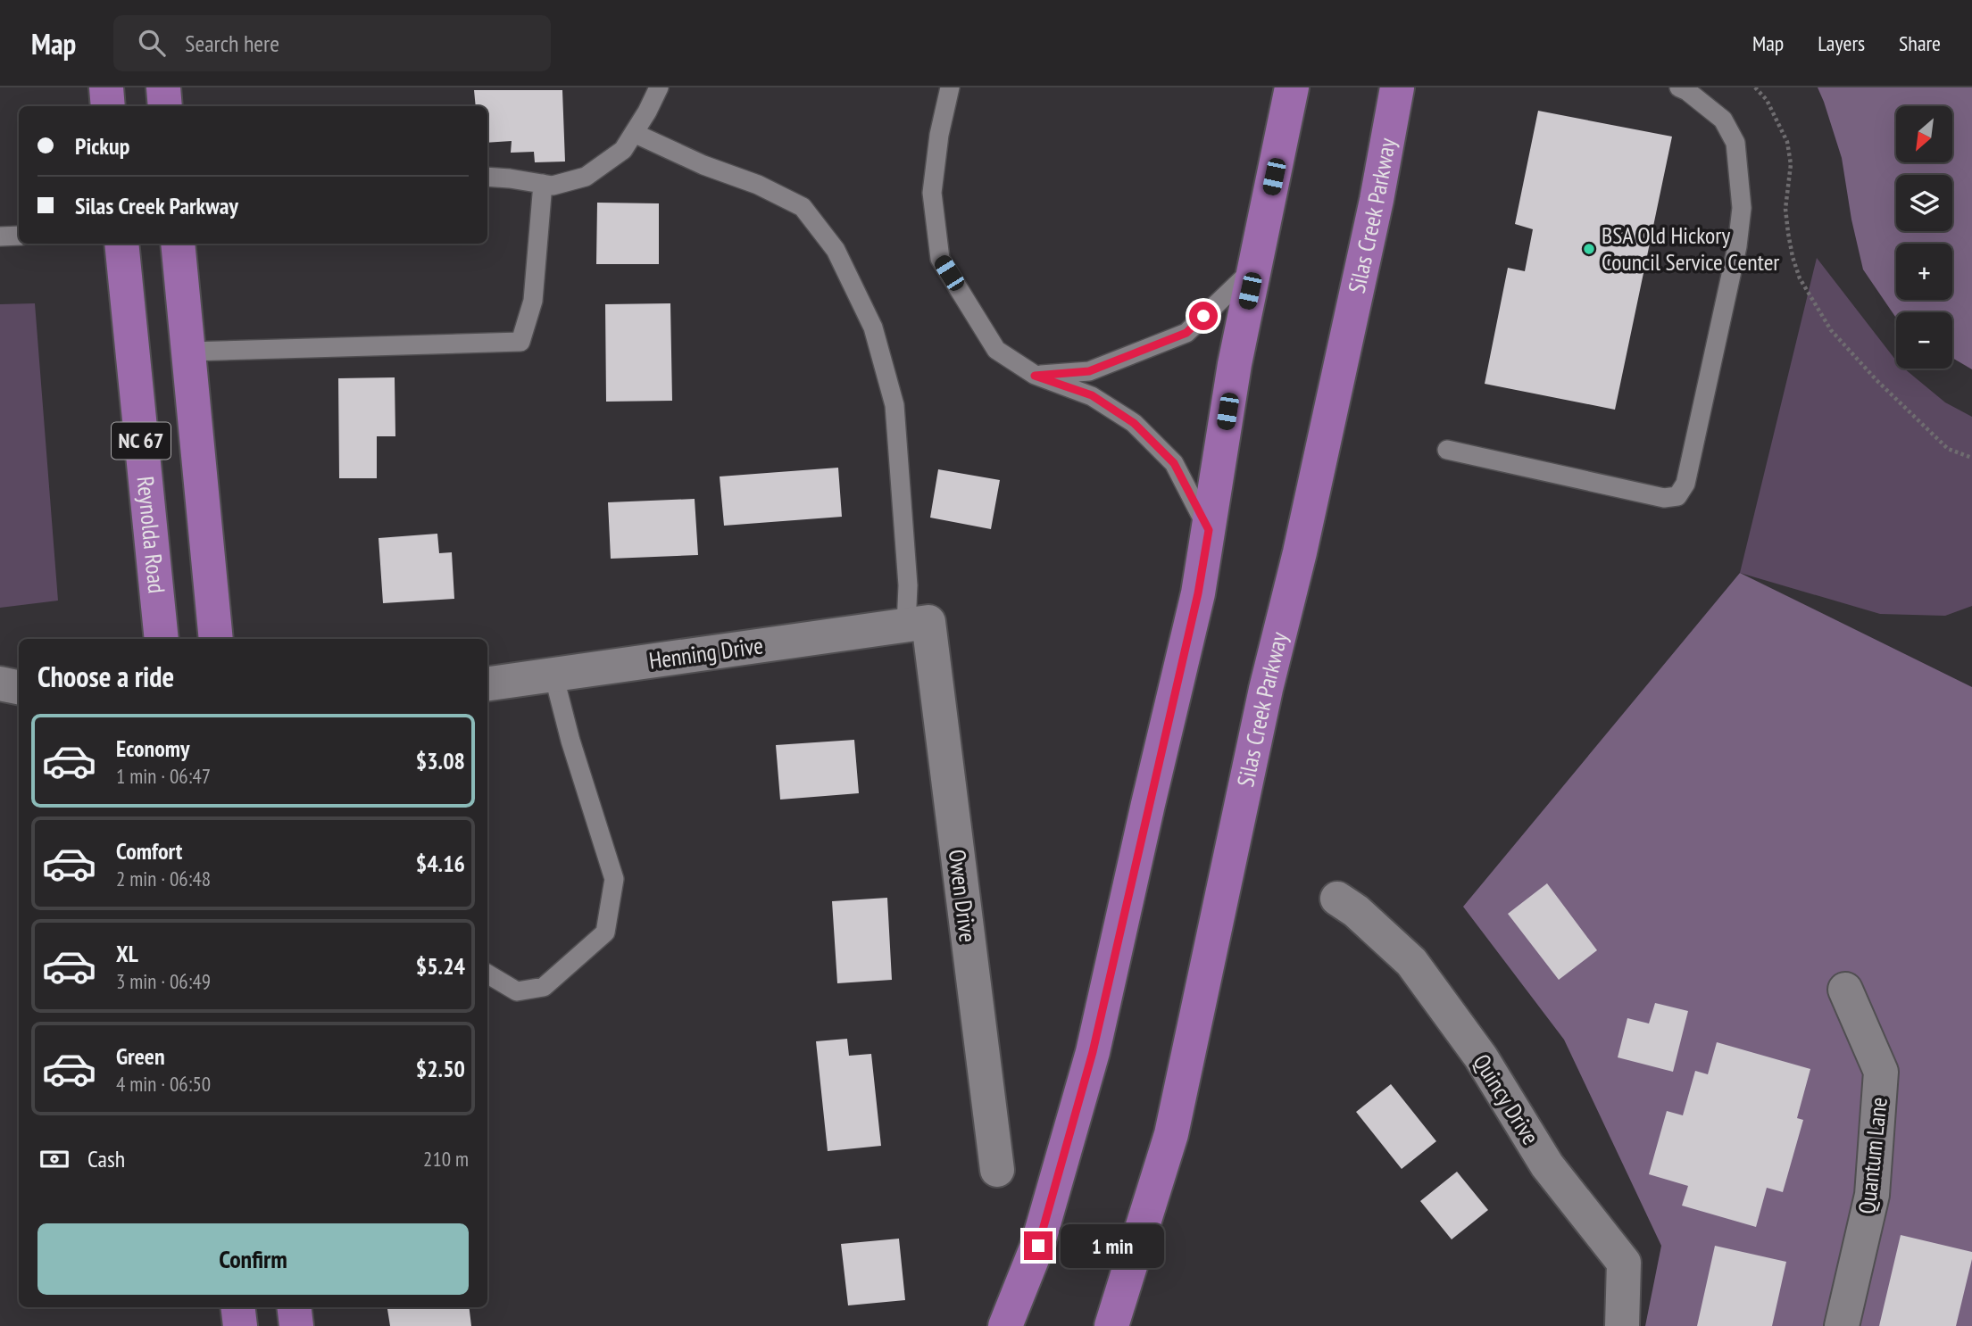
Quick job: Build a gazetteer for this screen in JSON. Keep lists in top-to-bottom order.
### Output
{
  "streets": {
    "main road": ["Silas Creek Parkway", "NC 67", "Reynolda Road"],
    "street": [
      "Henning Drive",
      "Owen Drive",
      "Quincy Drive",
      "Quantum Lane"
    ]
  },
  "crossings": [
    ["Henning Drive", "Owen Drive"]
  ],
  "places": ["BSA Old Hickory Council Service Center"],
  "north": "bottom left",
  "page": {
    "header": "Map",
    "search": "Search here",
    "nav": ["Map", "Layers", "Share"],
    "map_buttons": ["+", "−"],
    "banner": ["Pickup", "Silas Creek Parkway"],
    "heading": "Choose a ride",
    "list": [
      {
        "name": "Economy",
        "note": "1 min · 06:47",
        "value": "$3.08"
      },
      {
        "name": "Comfort",
        "note": "2 min · 06:48",
        "value": "$4.16"
      },
      {
        "name": "XL",
        "note": "3 min · 06:49",
        "value": "$5.24"
      },
      {
        "name": "Green",
        "note": "4 min · 06:50",
        "value": "$2.50"
      }
    ],
    "pay": ["Cash", "210 m"],
    "buttons": "Confirm",
    "bubble": "1 min"
  }
}
